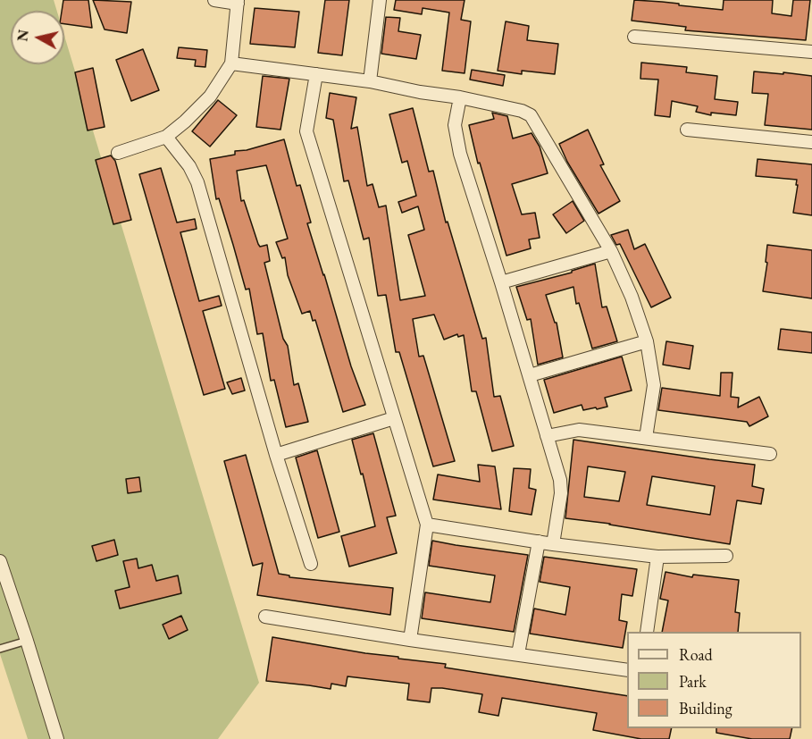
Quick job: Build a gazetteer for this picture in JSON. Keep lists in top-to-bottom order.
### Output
{
  "legend": ["Road", "Park", "Building"],
  "north": "left"
}
